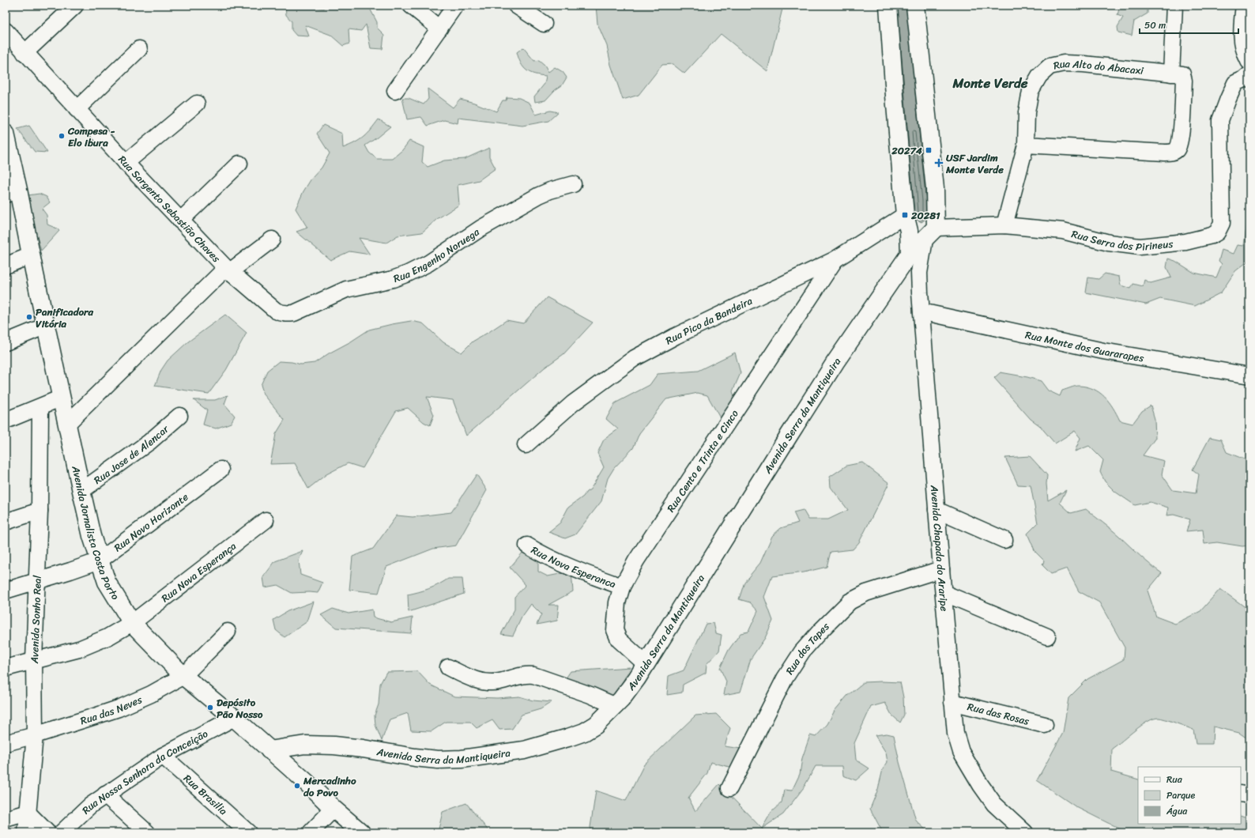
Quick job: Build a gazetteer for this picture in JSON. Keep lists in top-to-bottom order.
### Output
{
  "streets": {
    "main road": ["Avenida Serra da Mantiqueira", "Avenida Jornalista Costa Porto", "Avenida Chapada do Araripe"],
    "street": [
      "Rua Alto do Abacaxi",
      "Rua Sargento Sebastião Chaves",
      "Rua Serra dos Pirineus",
      "Rua Engenho Noruega",
      "Rua Pico da Bandeira",
      "Rua Monte dos Guararapes",
      "Rua Jose de Alencar",
      "Rua Cento e Trinta e Cinco",
      "Rua Novo Horizonte",
      "Rua Nova Esperanca",
      "Rua Nova Esperança",
      "Avenida Sonho Real",
      "Rua dos Tapes",
      "Rua das Neves",
      "Rua das Rosas",
      "Rua Nossa Senhora da Conceição",
      "Rua Brasilia"
    ]
  },
  "crossings": [
    ["Rua Alto do Abacaxi", "Rua Serra dos Pirineus"],
    ["Rua Sargento Sebastião Chaves", "Rua Engenho Noruega"],
    ["Rua Serra dos Pirineus", "Avenida Chapada do Araripe"],
    ["Rua Pico da Bandeira", "Rua Cento e Trinta e Cinco"],
    ["Rua Monte dos Guararapes", "Avenida Chapada do Araripe"],
    ["Avenida Serra da Mantiqueira", "Rua Cento e Trinta e Cinco"],
    ["Avenida Serra da Mantiqueira", "Avenida Jornalista Costa Porto"],
    ["Rua Jose de Alencar", "Avenida Jornalista Costa Porto"],
    ["Rua Cento e Trinta e Cinco", "Rua Nova Esperanca"],
    ["Rua Novo Horizonte", "Avenida Jornalista Costa Porto"],
    ["Rua Novo Horizonte", "Avenida Sonho Real"],
    ["Avenida Jornalista Costa Porto", "Rua Nova Esperança"],
    ["Avenida Jornalista Costa Porto", "Rua das Neves"],
    ["Avenida Jornalista Costa Porto", "Rua Nossa Senhora da Conceição"],
    ["Avenida Chapada do Araripe", "Rua dos Tapes"],
    ["Avenida Chapada do Araripe", "Rua das Rosas"],
    ["Rua Nova Esperança", "Avenida Sonho Real"],
    ["Avenida Sonho Real", "Rua das Neves"],
    ["Rua Nossa Senhora da Conceição", "Rua Brasilia"]
  ],
  "districts": ["Monte Verde"],
  "places": {
    "other": [
      "Compesa - Elo Ibura",
      "Panificadora Vitória",
      "Depósito Pão Nosso",
      "Mercadinho do Povo"
    ],
    "transit": ["20274", "20281"],
    "health": ["USF Jardim Monte Verde"]
  },
  "legend": ["Rua", "Parque", "Água"],
  "scale_bar": "50 m"
}
